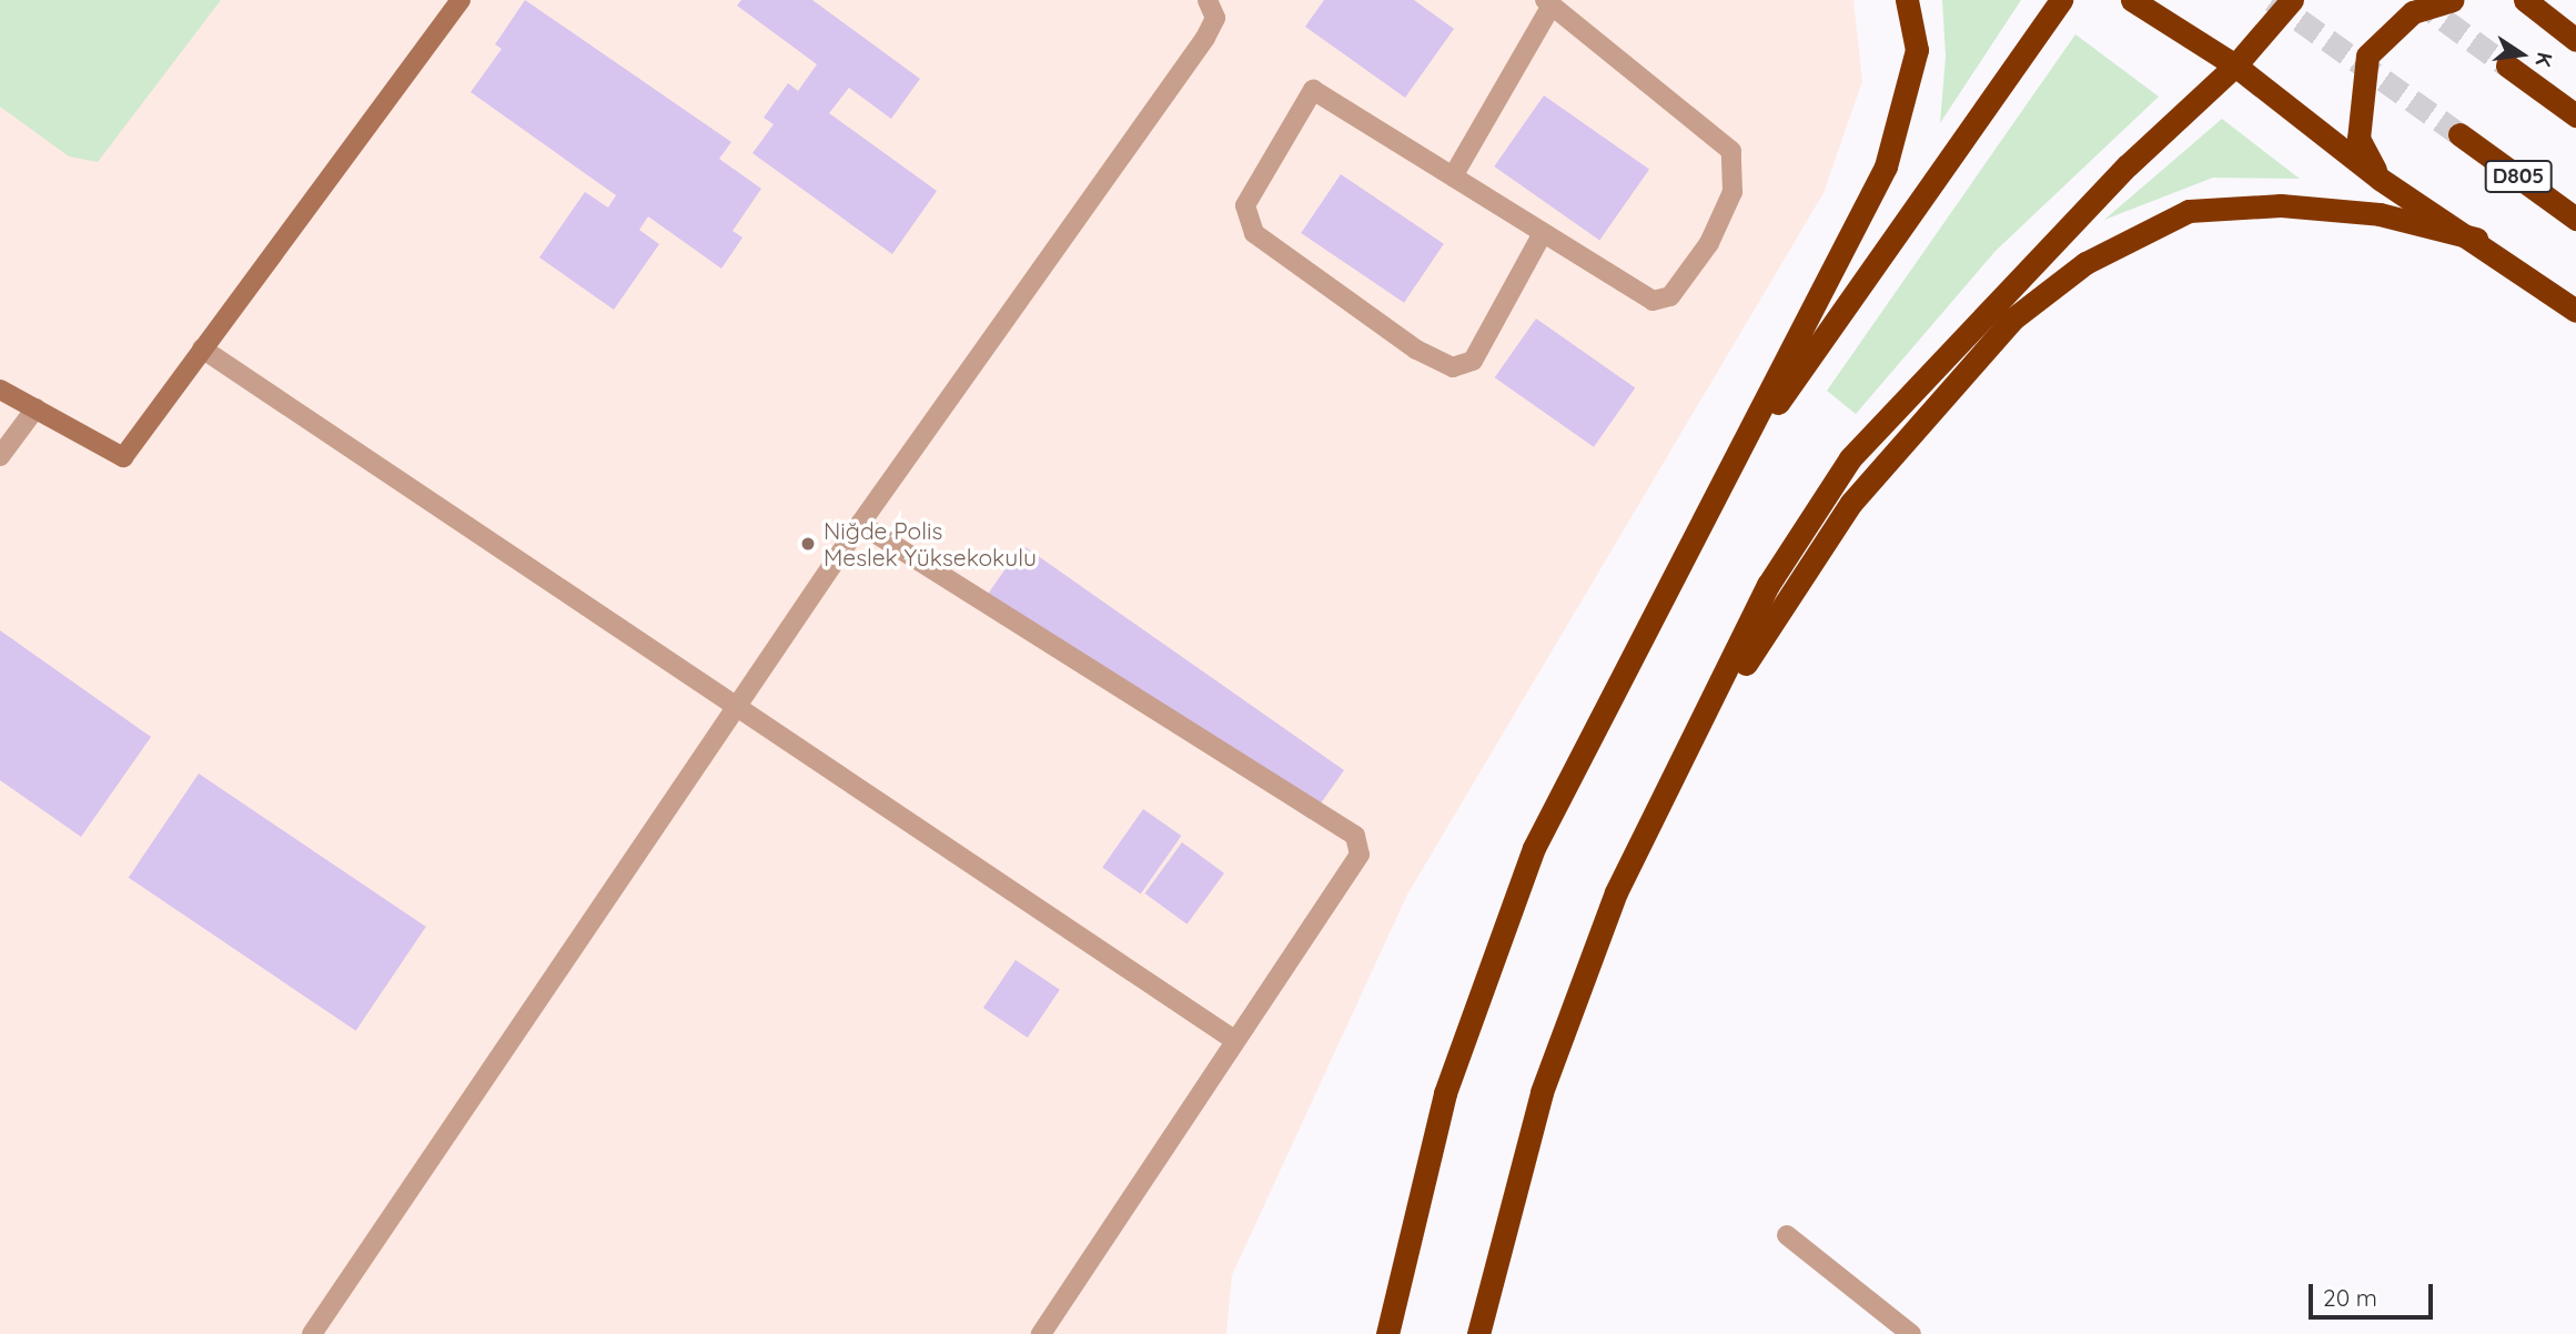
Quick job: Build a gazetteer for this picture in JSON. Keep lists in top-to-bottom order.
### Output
{
  "streets": {
    "highway": ["D805"]
  },
  "places": ["Niğde Polis Meslek Yüksekokulu"],
  "scale_bar": "20 m",
  "north": "right"
}
